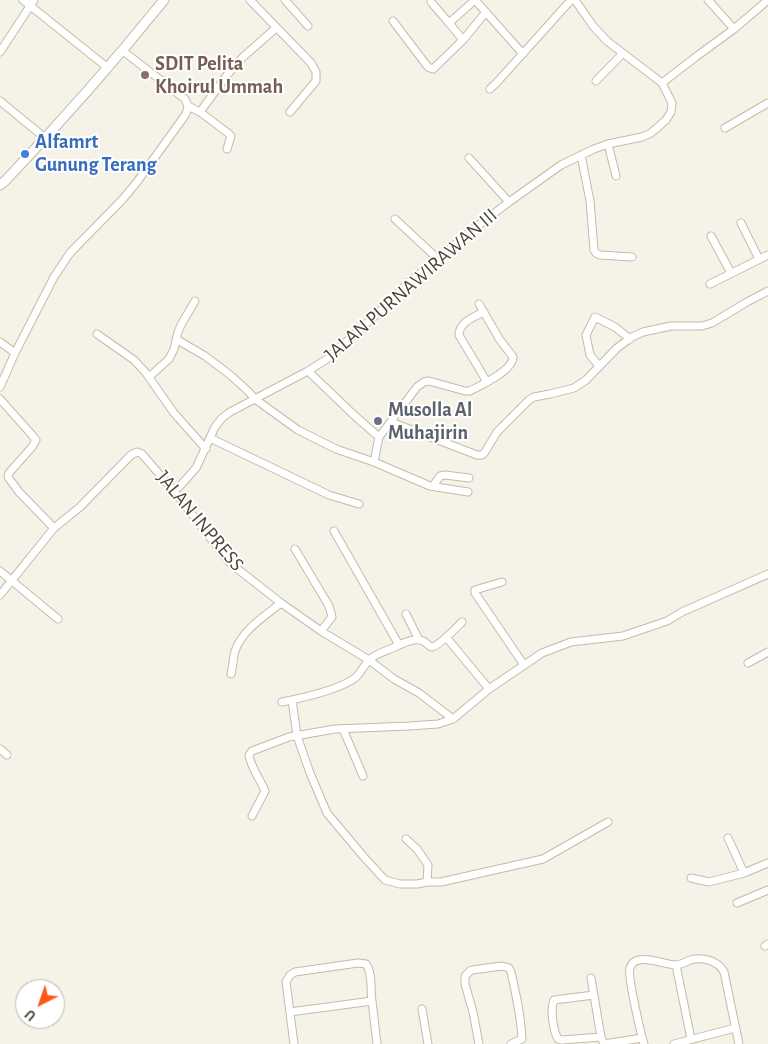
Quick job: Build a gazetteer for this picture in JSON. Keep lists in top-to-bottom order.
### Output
{
  "streets": {
    "street": ["JALAN PURNAWIRAWAN III", "JALAN INPRESS"]
  },
  "crossings": [
    ["JALAN PURNAWIRAWAN III", "JALAN INPRESS"]
  ],
  "places": ["SDIT Pelita Khoirul Ummah", "Alfamrt Gunung Terang", "Musolla Al Muhajirin"],
  "north": "bottom left"
}
